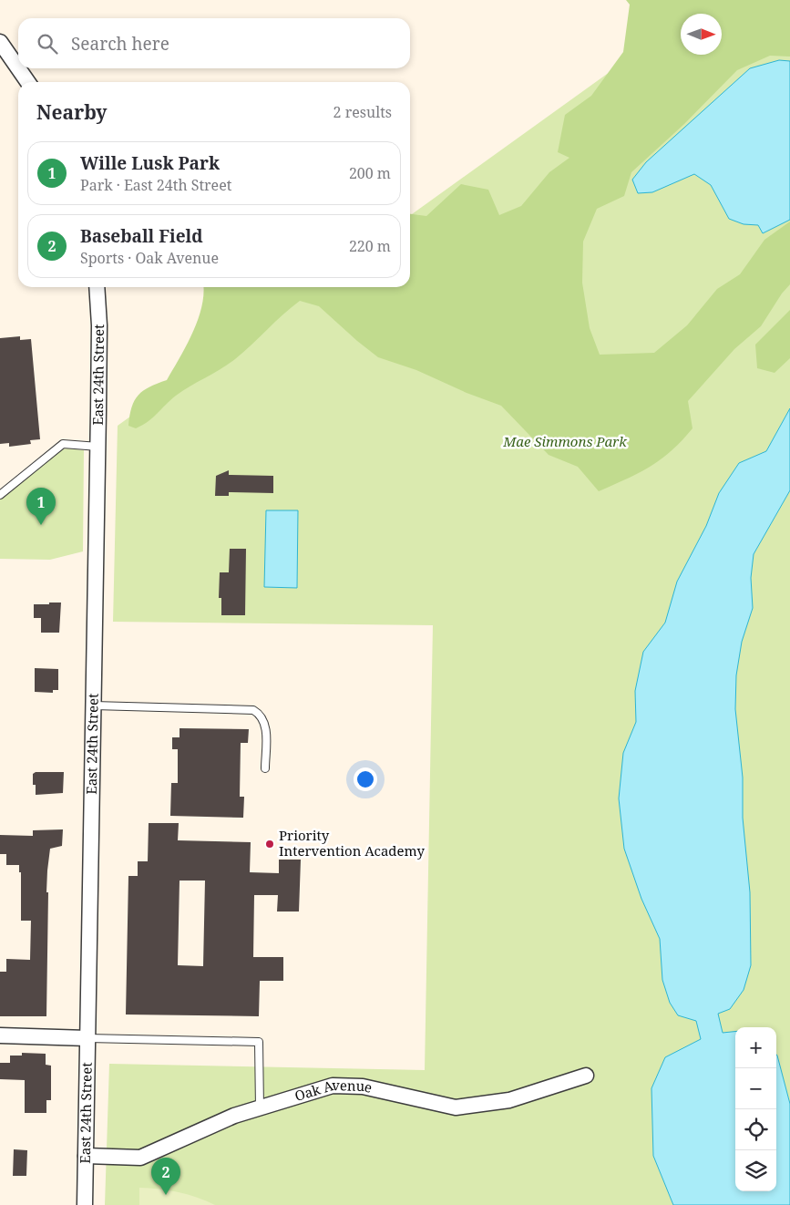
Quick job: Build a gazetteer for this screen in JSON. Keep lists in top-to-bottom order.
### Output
{
  "streets": {
    "street": ["East 24th Street", "Oak Avenue"]
  },
  "crossings": [
    ["East 24th Street", "Oak Avenue"]
  ],
  "parks": ["Mae Simmons Park"],
  "places": ["Priority Intervention Academy"],
  "north": "right",
  "page": {
    "search": "Search here",
    "heading": ["Nearby", "2 results"],
    "list": [
      {
        "mark": "1",
        "name": "Wille Lusk Park",
        "note": "Park · East 24th Street",
        "value": "200 m"
      },
      {
        "mark": "2",
        "name": "Baseball Field",
        "note": "Sports · Oak Avenue",
        "value": "220 m"
      }
    ],
    "pins": ["1", "2"],
    "map_buttons": ["+", "−"]
  }
}
